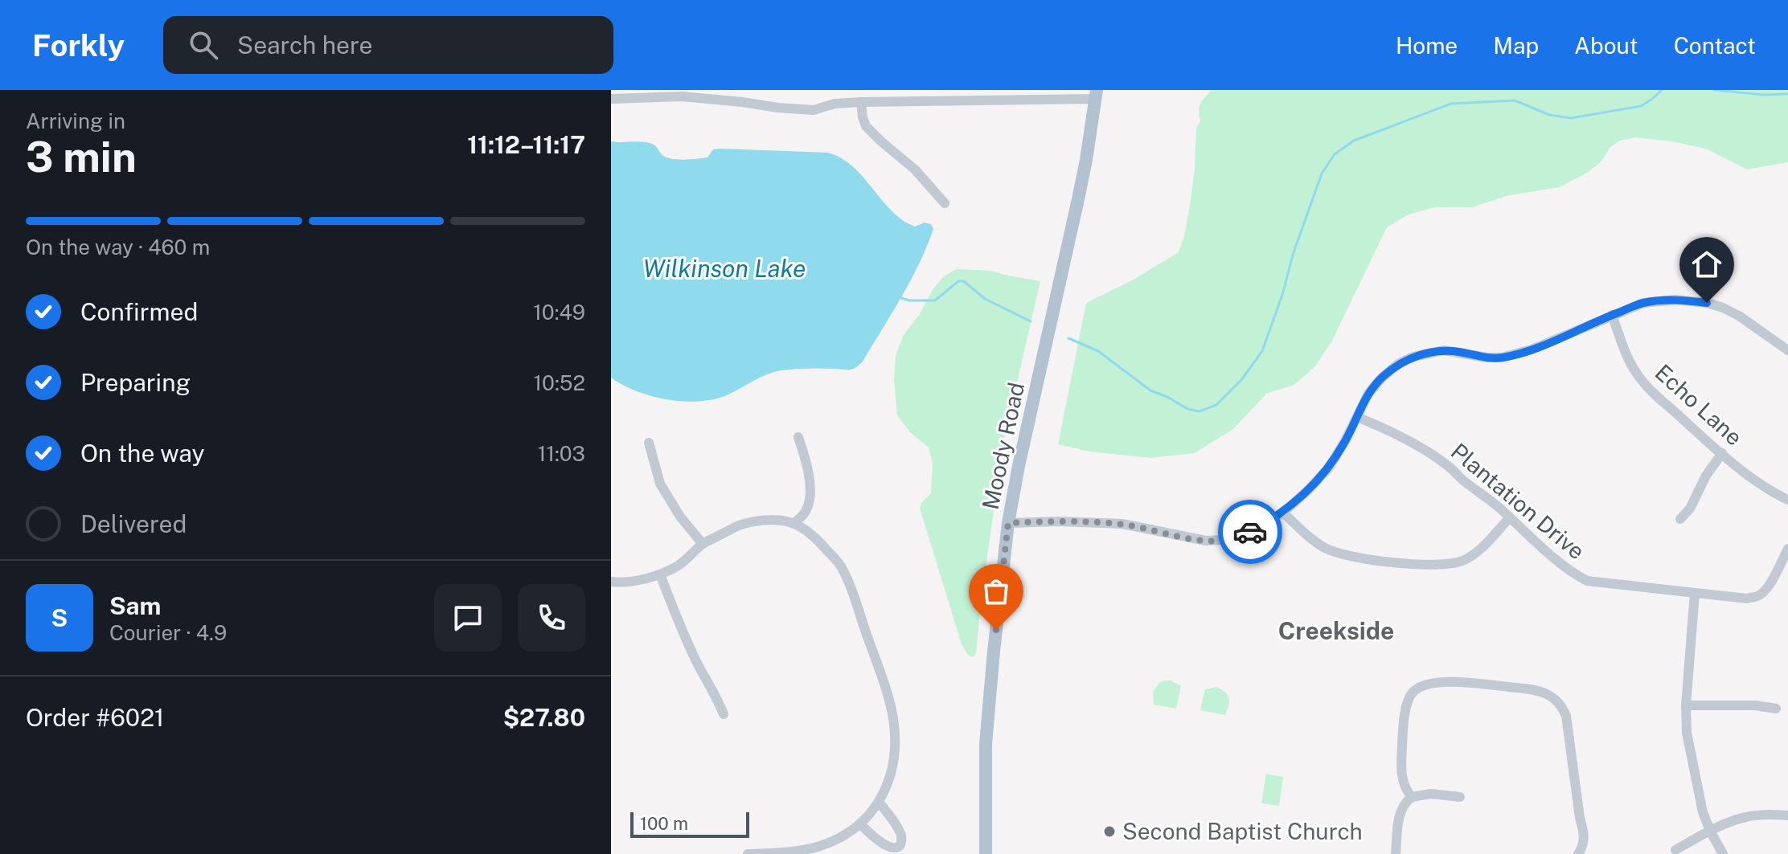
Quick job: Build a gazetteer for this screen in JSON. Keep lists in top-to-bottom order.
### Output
{
  "streets": {
    "main road": ["Moody Road"],
    "street": ["Echo Lane", "Plantation Drive"]
  },
  "districts": ["Creekside"],
  "water": ["Wilkinson Lake"],
  "places": ["Second Baptist Church"],
  "scale_bar": "100 m",
  "page": {
    "header": "Forkly",
    "search": "Search here",
    "nav": [
      "Home",
      "Map",
      "About",
      "Contact"
    ],
    "heading": ["3 min", "Arriving in", "11:12–11:17"],
    "panel": [
      "Sam",
      "Courier · 4.9",
      "Order #6021",
      "$27.80"
    ],
    "bar": "On the way · 460 m",
    "list": [
      ["Confirmed", "10:49"],
      ["Preparing", "10:52"],
      ["On the way", "11:03"],
      "Delivered"
    ],
    "round": "S",
    "scale": "100 m"
  }
}
